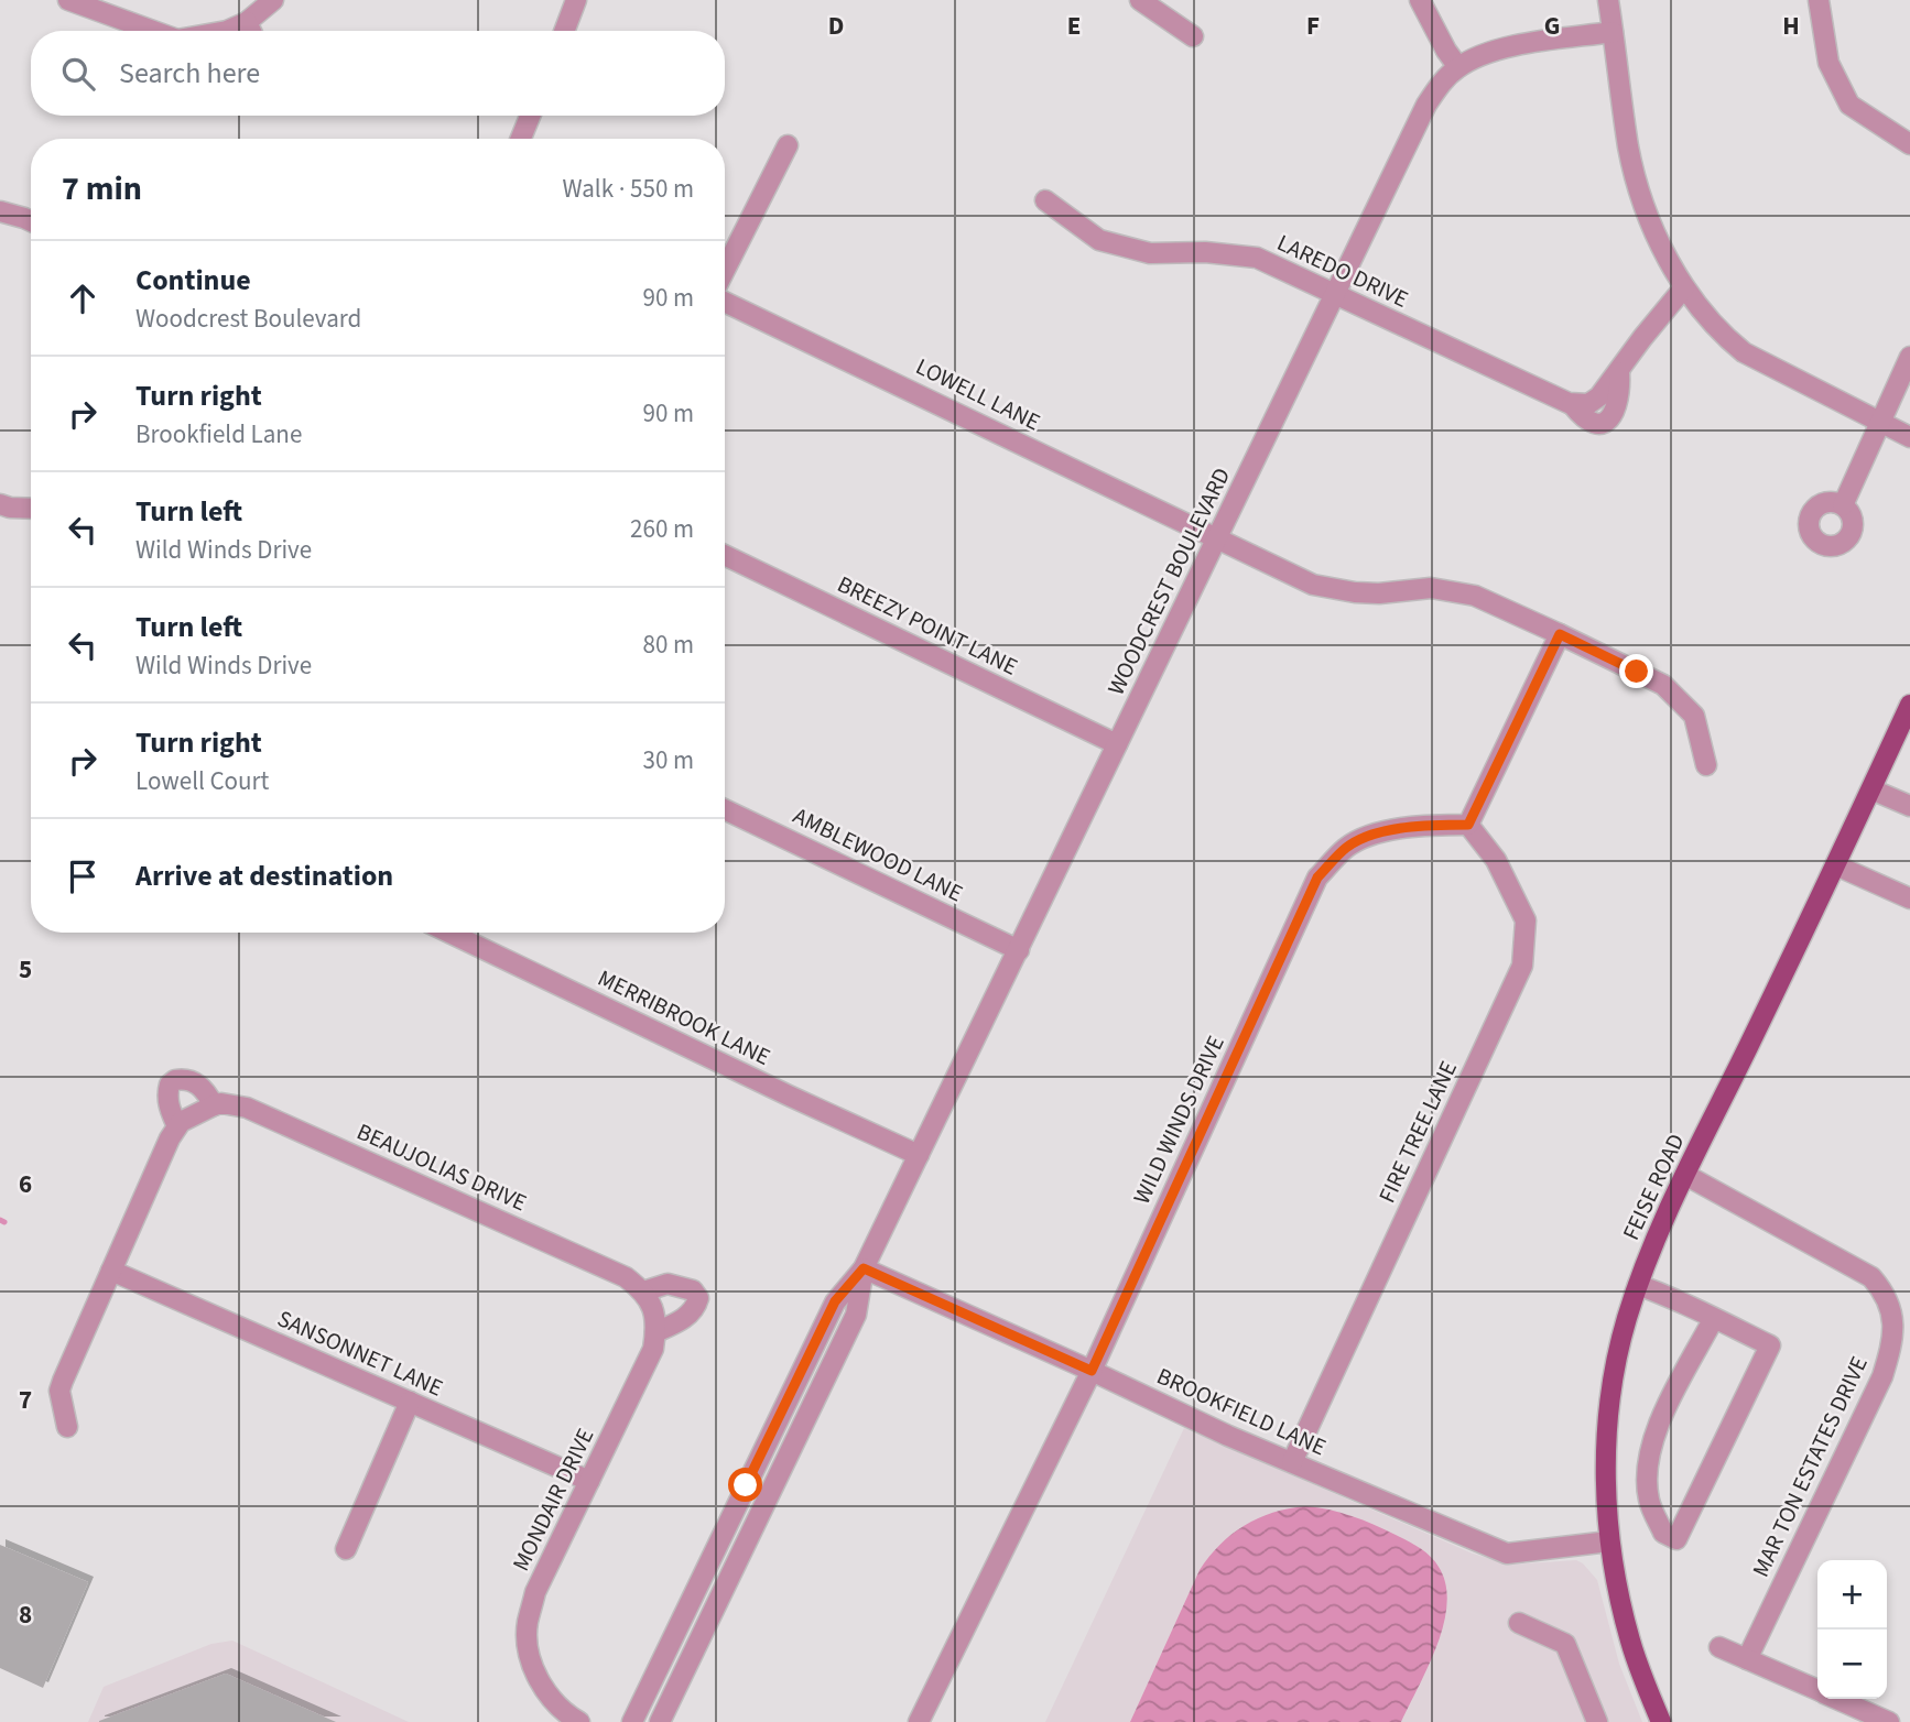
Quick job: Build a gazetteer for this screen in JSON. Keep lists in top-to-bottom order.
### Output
{
  "streets": {
    "main road": ["FEISE ROAD"],
    "street": [
      "LAREDO DRIVE",
      "LOWELL LANE",
      "WOODCREST BOULEVARD",
      "BREEZY POINT LANE",
      "AMBLEWOOD LANE",
      "MERRIBROOK LANE",
      "WILD WINDS DRIVE",
      "FIRE TREE LANE",
      "BEAUJOLIAS DRIVE",
      "SANSONNET LANE",
      "BROOKFIELD LANE",
      "MAR TON ESTATES DRIVE",
      "MONDAIR DRIVE"
    ]
  },
  "crossings": [
    ["LAREDO DRIVE", "WOODCREST BOULEVARD"],
    ["LOWELL LANE", "WOODCREST BOULEVARD"],
    ["WOODCREST BOULEVARD", "BREEZY POINT LANE"],
    ["WOODCREST BOULEVARD", "AMBLEWOOD LANE"],
    ["WOODCREST BOULEVARD", "MERRIBROOK LANE"],
    ["WOODCREST BOULEVARD", "BROOKFIELD LANE"],
    ["WILD WINDS DRIVE", "FIRE TREE LANE"],
    ["WILD WINDS DRIVE", "BROOKFIELD LANE"],
    ["FIRE TREE LANE", "BROOKFIELD LANE"],
    ["FEISE ROAD", "BROOKFIELD LANE"],
    ["FEISE ROAD", "MAR TON ESTATES DRIVE"],
    ["SANSONNET LANE", "MONDAIR DRIVE"]
  ],
  "page": {
    "search": "Search here",
    "heading": ["7 min", "Walk · 550 m"],
    "list": [
      ["Continue", "Woodcrest Boulevard", "90 m"],
      ["Turn right", "Brookfield Lane", "90 m"],
      ["Turn left", "Wild Winds Drive", "260 m"],
      ["Turn left", "Wild Winds Drive", "80 m"],
      ["Turn right", "Lowell Court", "30 m"],
      "Arrive at destination"
    ],
    "map_buttons": ["+", "−"]
  },
  "grid": {
    "columns": [
      "D",
      "E",
      "F",
      "G",
      "H"
    ],
    "rows": [
      "5",
      "6",
      "7",
      "8"
    ]
  }
}
